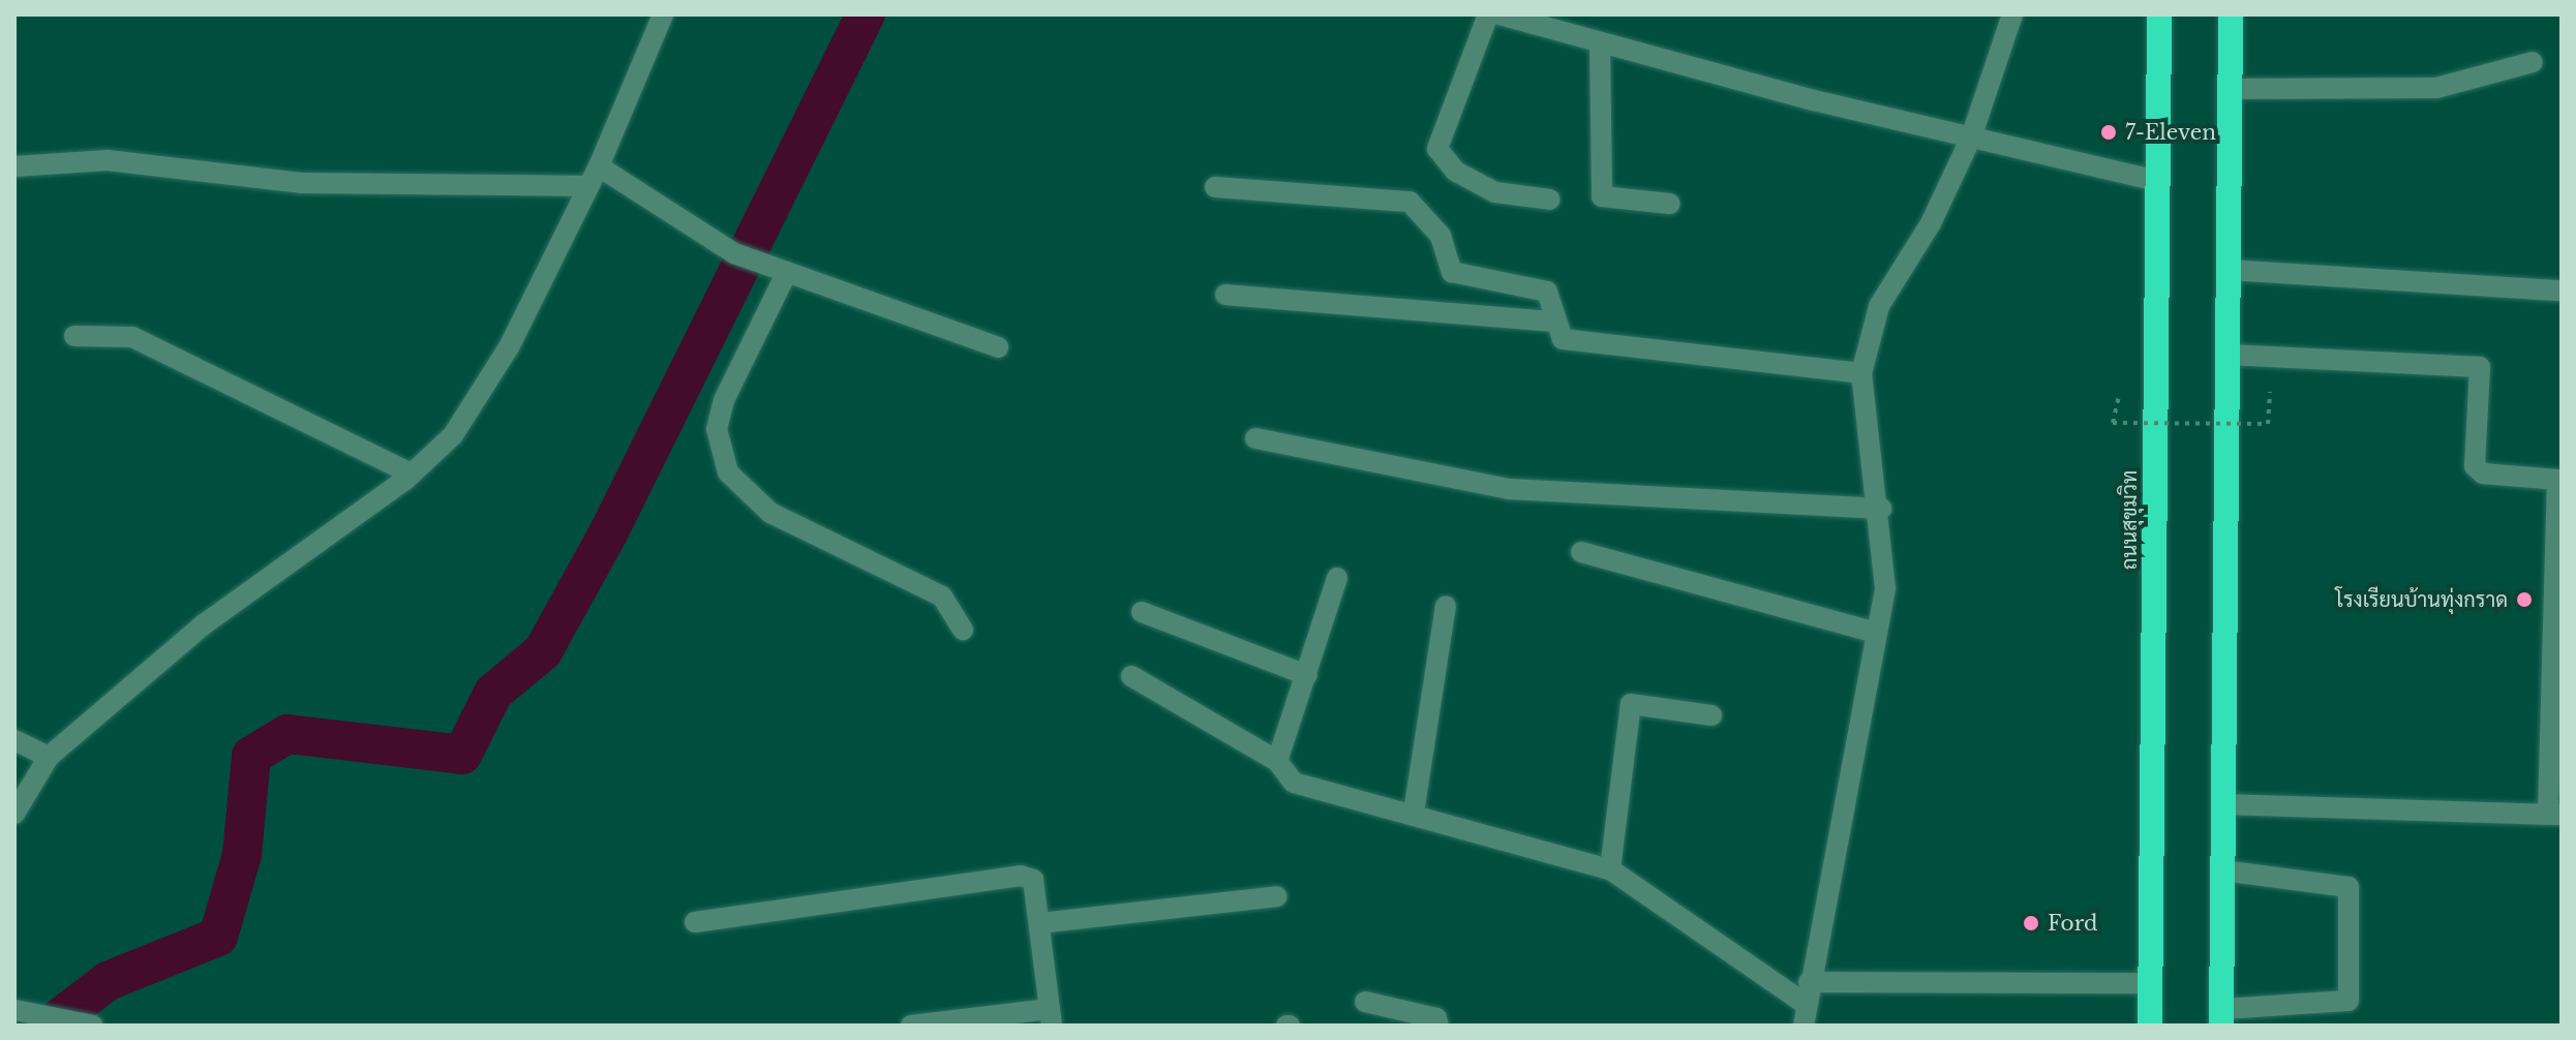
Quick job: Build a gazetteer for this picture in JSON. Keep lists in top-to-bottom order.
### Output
{
  "streets": {
    "highway": ["ถนนสุขุมวิท"]
  },
  "places": ["7-Eleven", "โรงเรียนบ้านทุ่งกราด", "Ford"]
}
